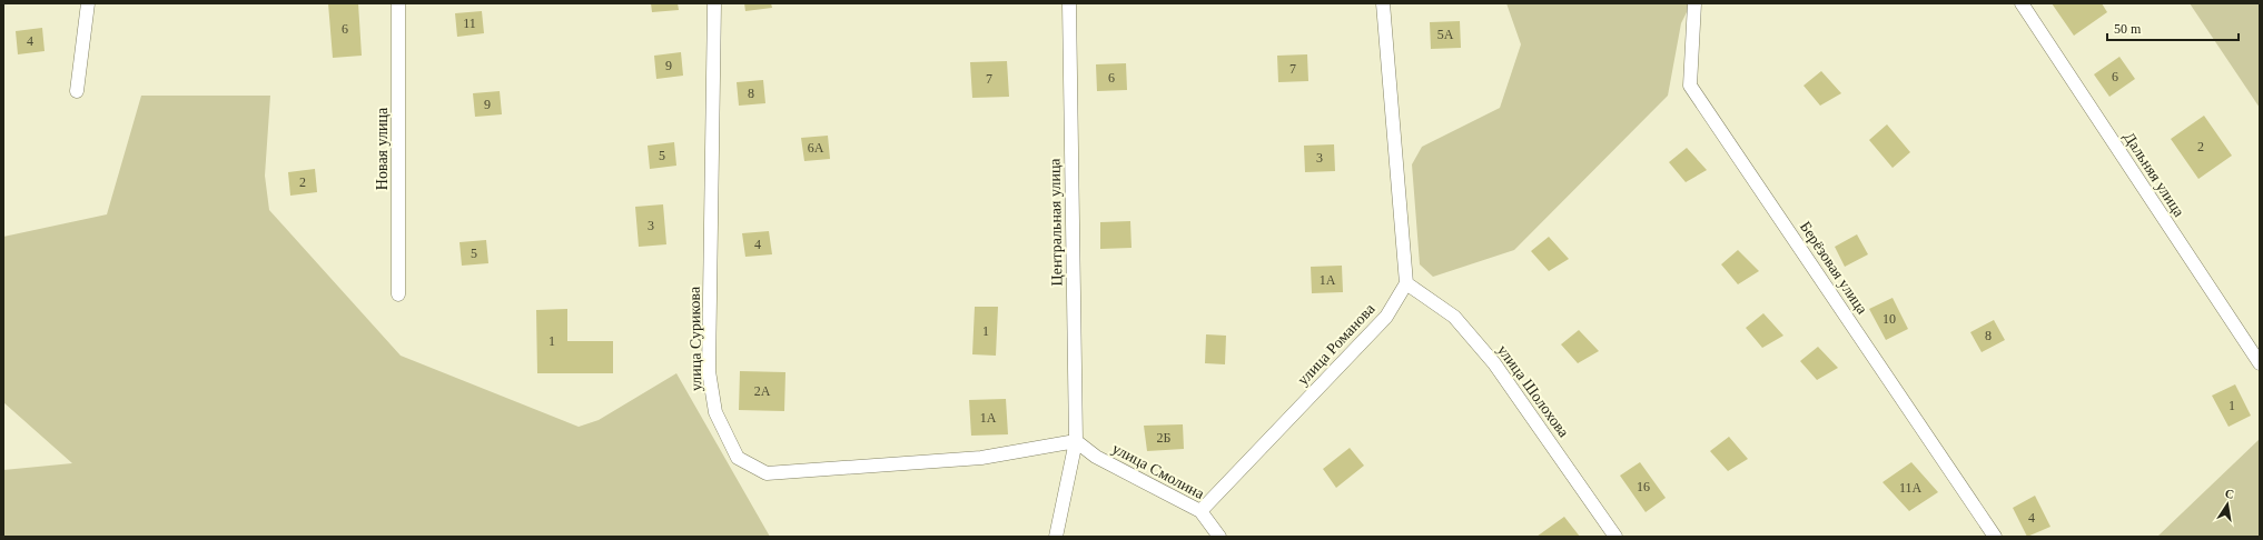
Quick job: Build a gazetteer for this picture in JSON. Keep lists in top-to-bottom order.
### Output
{
  "streets": {
    "street": [
      "Новая улица",
      "Дальняя улица",
      "Центральная улица",
      "Берёзовая улица",
      "улица Сурикова",
      "улица Романова",
      "улица Шолохова",
      "улица Смолина"
    ]
  },
  "crossings": [
    ["Центральная улица", "улица Сурикова"],
    ["Центральная улица", "улица Смолина"],
    ["улица Сурикова", "улица Смолина"],
    ["улица Романова", "улица Шолохова"],
    ["улица Романова", "улица Смолина"]
  ],
  "house_numbers": [
    "11",
    "6",
    "5А",
    "4",
    "9",
    "7",
    "6",
    "6",
    "7",
    "8",
    "9",
    "2",
    "6А",
    "5",
    "3",
    "2",
    "3",
    "4",
    "5",
    "1А",
    "10",
    "1",
    "8",
    "1",
    "2А",
    "1",
    "1А",
    "2Б",
    "16",
    "11А",
    "4"
  ],
  "scale_bar": "50 m",
  "north": "top"
}
